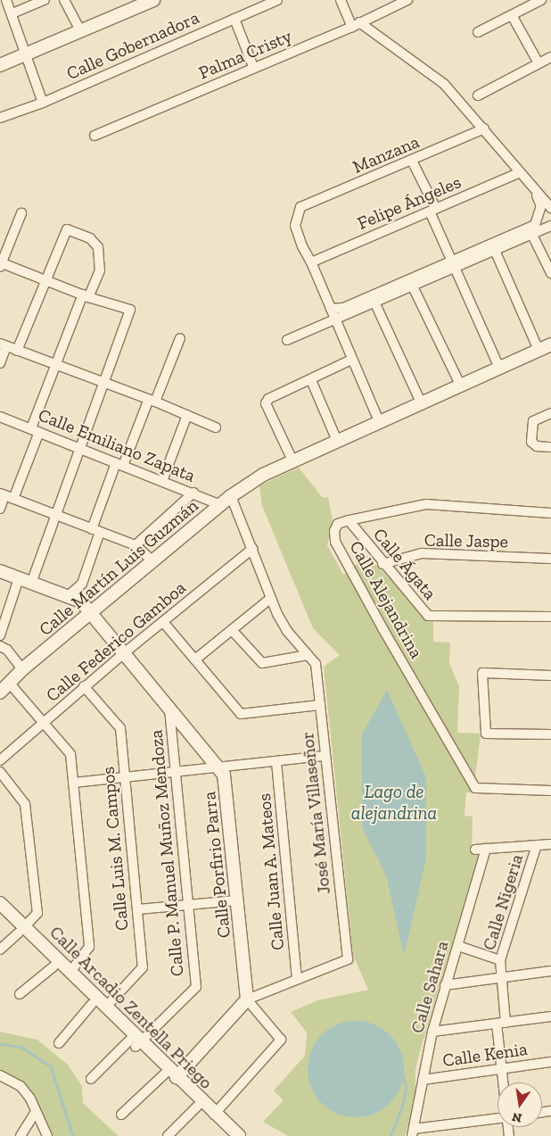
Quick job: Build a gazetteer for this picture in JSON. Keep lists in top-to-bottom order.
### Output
{
  "streets": {
    "street": [
      "Calle Gobernadora",
      "Palma Cristy",
      "Manzana",
      "Felipe Ángeles",
      "Calle Emiliano Zapata",
      "Calle Jaspe",
      "Calle Ágata",
      "Calle Martín Luis Guzmán",
      "Calle Alejandrina",
      "Calle Federico Gamboa",
      "José María Villaseñor",
      "Calle Luis M. Campos",
      "Calle P. Manuel Muñoz Mendoza",
      "Calle Porfirio Parra",
      "Calle Juan A. Mateos",
      "Calle Nigeria",
      "Calle Sahara",
      "Calle Arcadio Zentella Priego",
      "Calle Kenia"
    ]
  },
  "crossings": [
    ["Manzana", "Felipe Ángeles"],
    ["Calle Emiliano Zapata", "Calle Martín Luis Guzmán"],
    ["Calle Jaspe", "Calle Ágata"],
    ["Calle Ágata", "Calle Alejandrina"],
    ["Calle Martín Luis Guzmán", "Calle Porfirio Parra"],
    ["Calle Federico Gamboa", "Calle Luis M. Campos"],
    ["Calle Federico Gamboa", "Calle Porfirio Parra"],
    ["José María Villaseñor", "Calle Juan A. Mateos"],
    ["Calle Luis M. Campos", "Calle Arcadio Zentella Priego"],
    ["Calle P. Manuel Muñoz Mendoza", "Calle Porfirio Parra"],
    ["Calle P. Manuel Muñoz Mendoza", "Calle Arcadio Zentella Priego"],
    ["Calle Nigeria", "Calle Kenia"],
    ["Calle Sahara", "Calle Kenia"]
  ],
  "water": ["Lago de alejandrina"],
  "north": "bottom"
}
